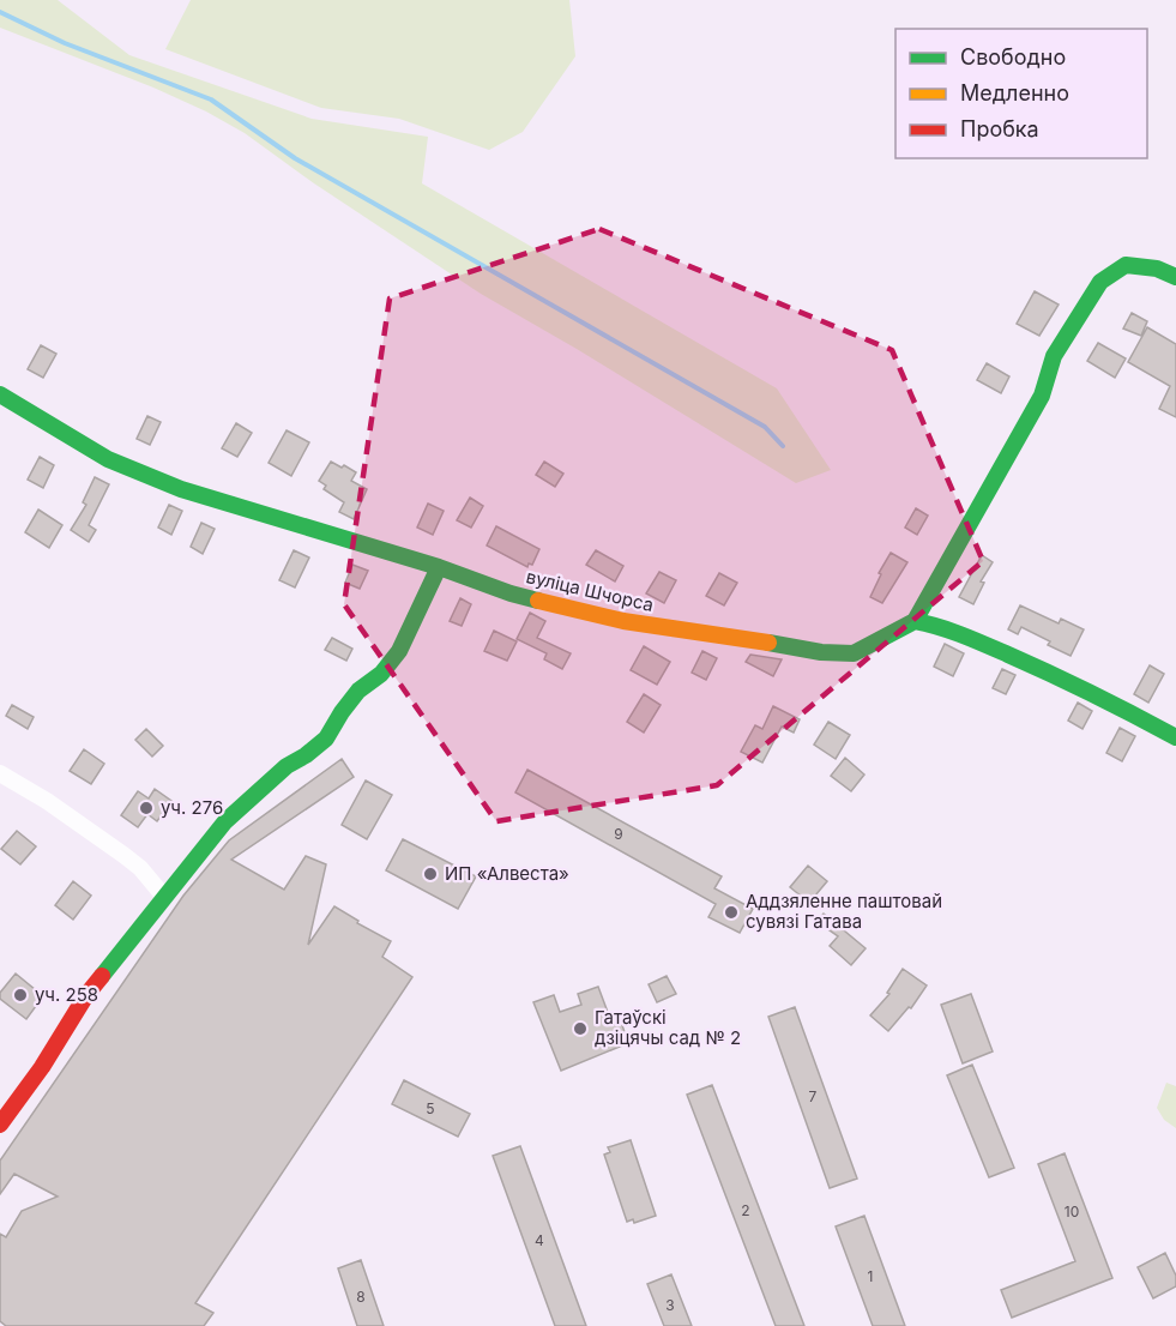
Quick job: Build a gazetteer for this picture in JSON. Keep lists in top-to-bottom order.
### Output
{
  "streets": {
    "street": ["вуліца Шчорса"]
  },
  "places": [
    "уч. 276",
    "ИП «Алвеста»",
    "Аддзяленне паштовай сувязі Гатава",
    "уч. 258",
    "Гатаўскі дзіцячы сад № 2"
  ],
  "house_numbers": [
    "9",
    "7",
    "5",
    "2",
    "10",
    "4",
    "1",
    "8",
    "3"
  ],
  "legend": ["Свободно", "Медленно", "Пробка"]
}
